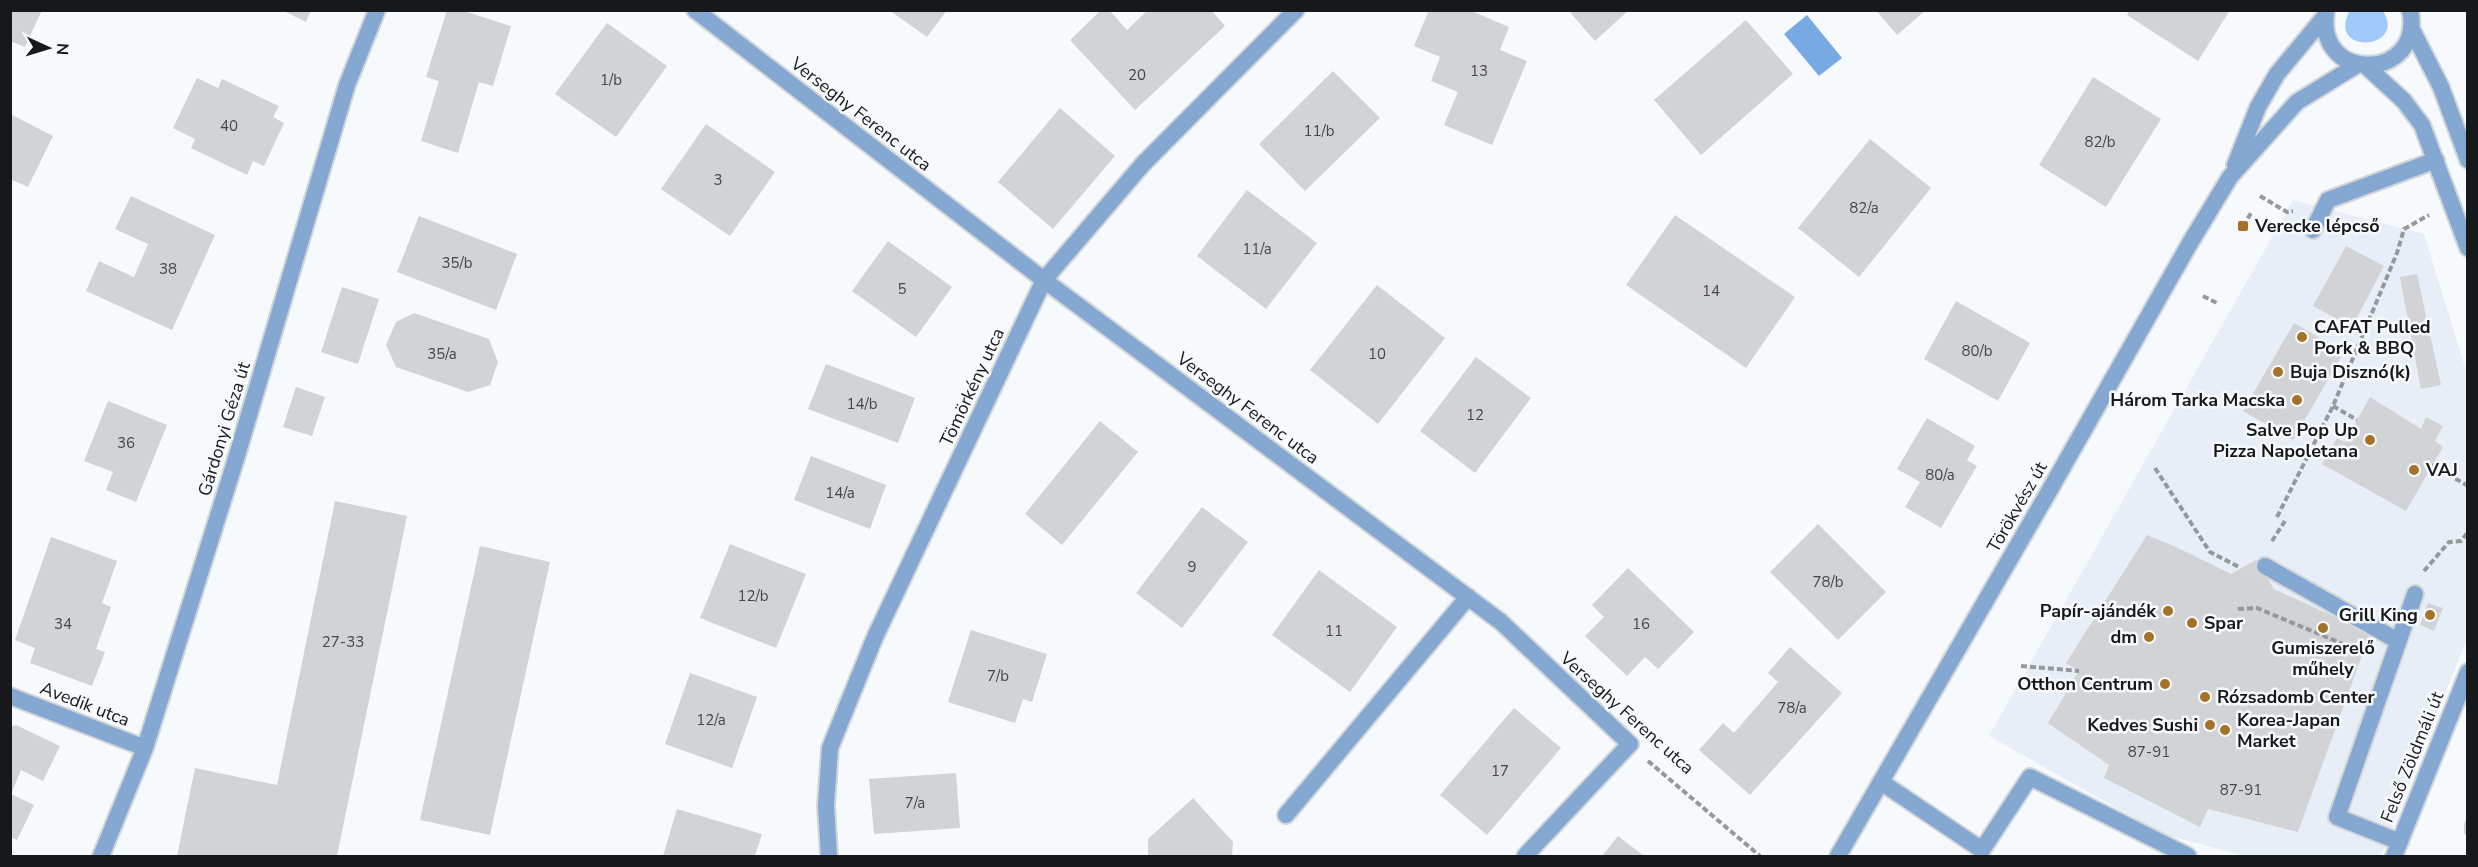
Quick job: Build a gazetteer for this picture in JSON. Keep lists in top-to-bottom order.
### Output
{
  "streets": {
    "street": [
      "Verseghy Ferenc utca",
      "Tömörkény utca",
      "Gárdonyi Géza út",
      "Törökvész út",
      "Avedik utca",
      "Felső Zöldmáli út"
    ]
  },
  "crossings": [
    ["Verseghy Ferenc utca", "Tömörkény utca"],
    ["Gárdonyi Géza út", "Avedik utca"]
  ],
  "places": {
    "transit": ["Verecke lépcső"],
    "other": [
      "CAFAT Pulled Pork & BBQ",
      "Buja Disznó(k)",
      "Három Tarka Macska",
      "Salve Pop Up Pizza Napoletana",
      "VAJ",
      "Papír-ajándék",
      "Grill King",
      "Spar",
      "Gumiszerelő műhely",
      "dm",
      "Otthon Centrum",
      "Rózsadomb Center",
      "Kedves Sushi",
      "Korea-Japan Market"
    ]
  },
  "house_numbers": [
    "13",
    "20",
    "1/b",
    "40",
    "11/b",
    "82/b",
    "3",
    "82/a",
    "11/a",
    "35/b",
    "38",
    "5",
    "14",
    "80/b",
    "35/a",
    "10",
    "14/b",
    "12",
    "36",
    "80/a",
    "14/a",
    "9",
    "78/b",
    "12/b",
    "34",
    "16",
    "11",
    "27-33",
    "7/b",
    "78/a",
    "12/a",
    "87-91",
    "17",
    "87-91",
    "7/a"
  ],
  "north": "right"
}
